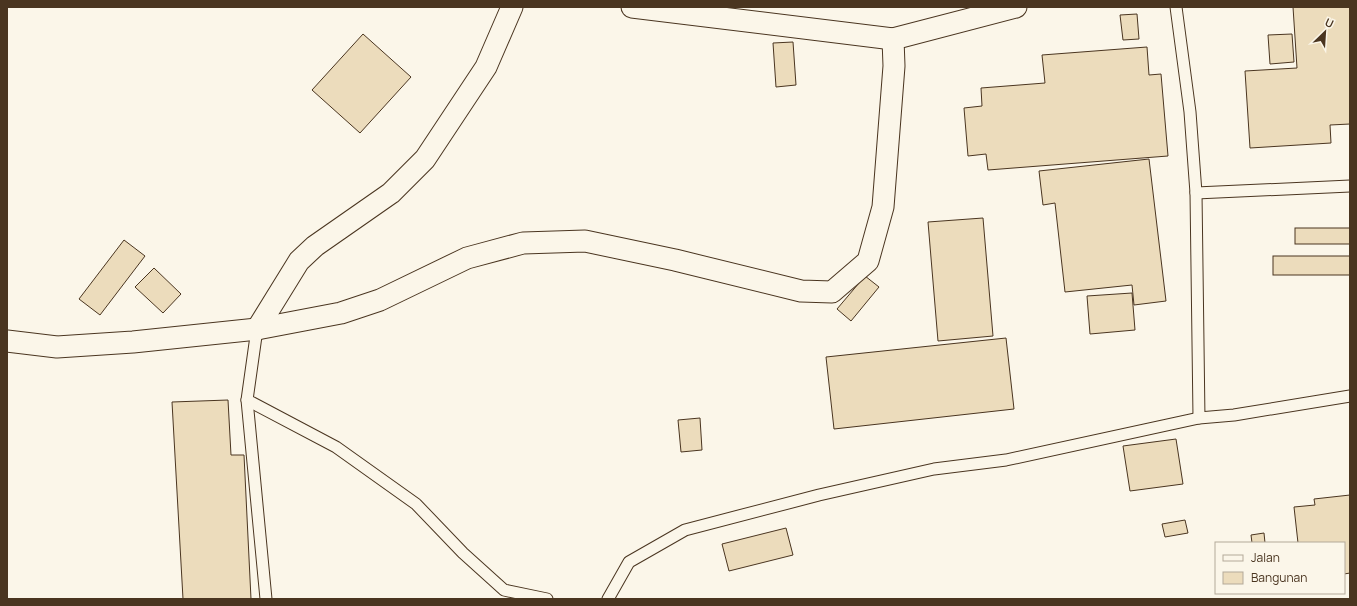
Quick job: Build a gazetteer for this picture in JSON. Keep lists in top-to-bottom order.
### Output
{
  "legend": ["Jalan", "Bangunan"],
  "north": "top right"
}
